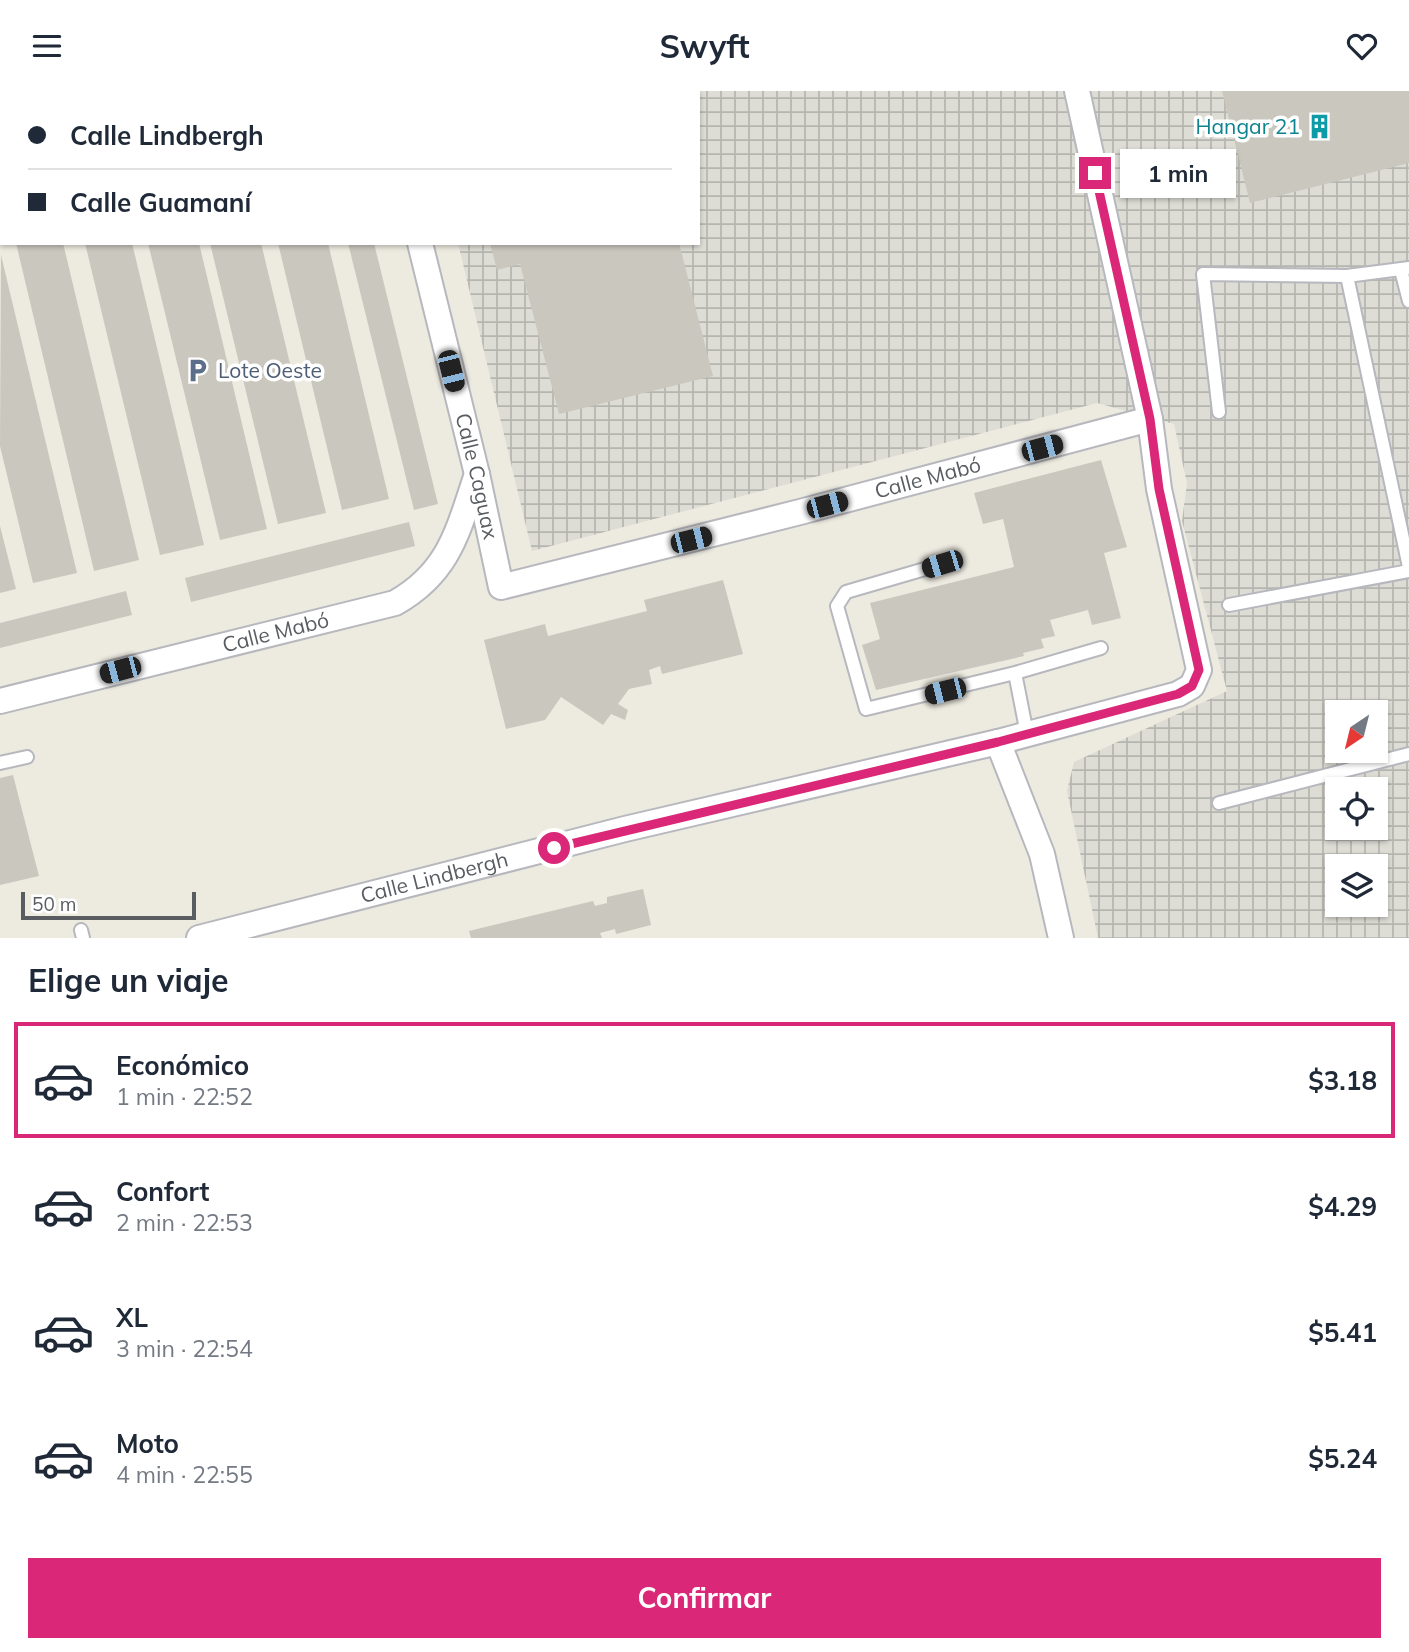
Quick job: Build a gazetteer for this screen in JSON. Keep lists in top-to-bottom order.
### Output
{
  "streets": {
    "street": ["Calle Caguax", "Calle Mabó", "Calle Lindbergh"]
  },
  "crossings": [
    ["Calle Caguax", "Calle Mabó"],
    ["Calle Mabó", "Calle Lindbergh"]
  ],
  "places": {
    "building": ["Hangar 21"],
    "parking": ["Lote Oeste"]
  },
  "scale_bar": "50 m",
  "north": "bottom left",
  "page": {
    "header": "Swyft",
    "banner": ["Calle Lindbergh", "Calle Guamaní"],
    "bubble": "1 min",
    "scale": "50 m",
    "heading": "Elige un viaje",
    "list": [
      {
        "name": "Económico",
        "note": "1 min · 22:52",
        "value": "$3.18"
      },
      {
        "name": "Confort",
        "note": "2 min · 22:53",
        "value": "$4.29"
      },
      {
        "name": "XL",
        "note": "3 min · 22:54",
        "value": "$5.41"
      },
      {
        "name": "Moto",
        "note": "4 min · 22:55",
        "value": "$5.24"
      }
    ],
    "buttons": "Confirmar"
  }
}
